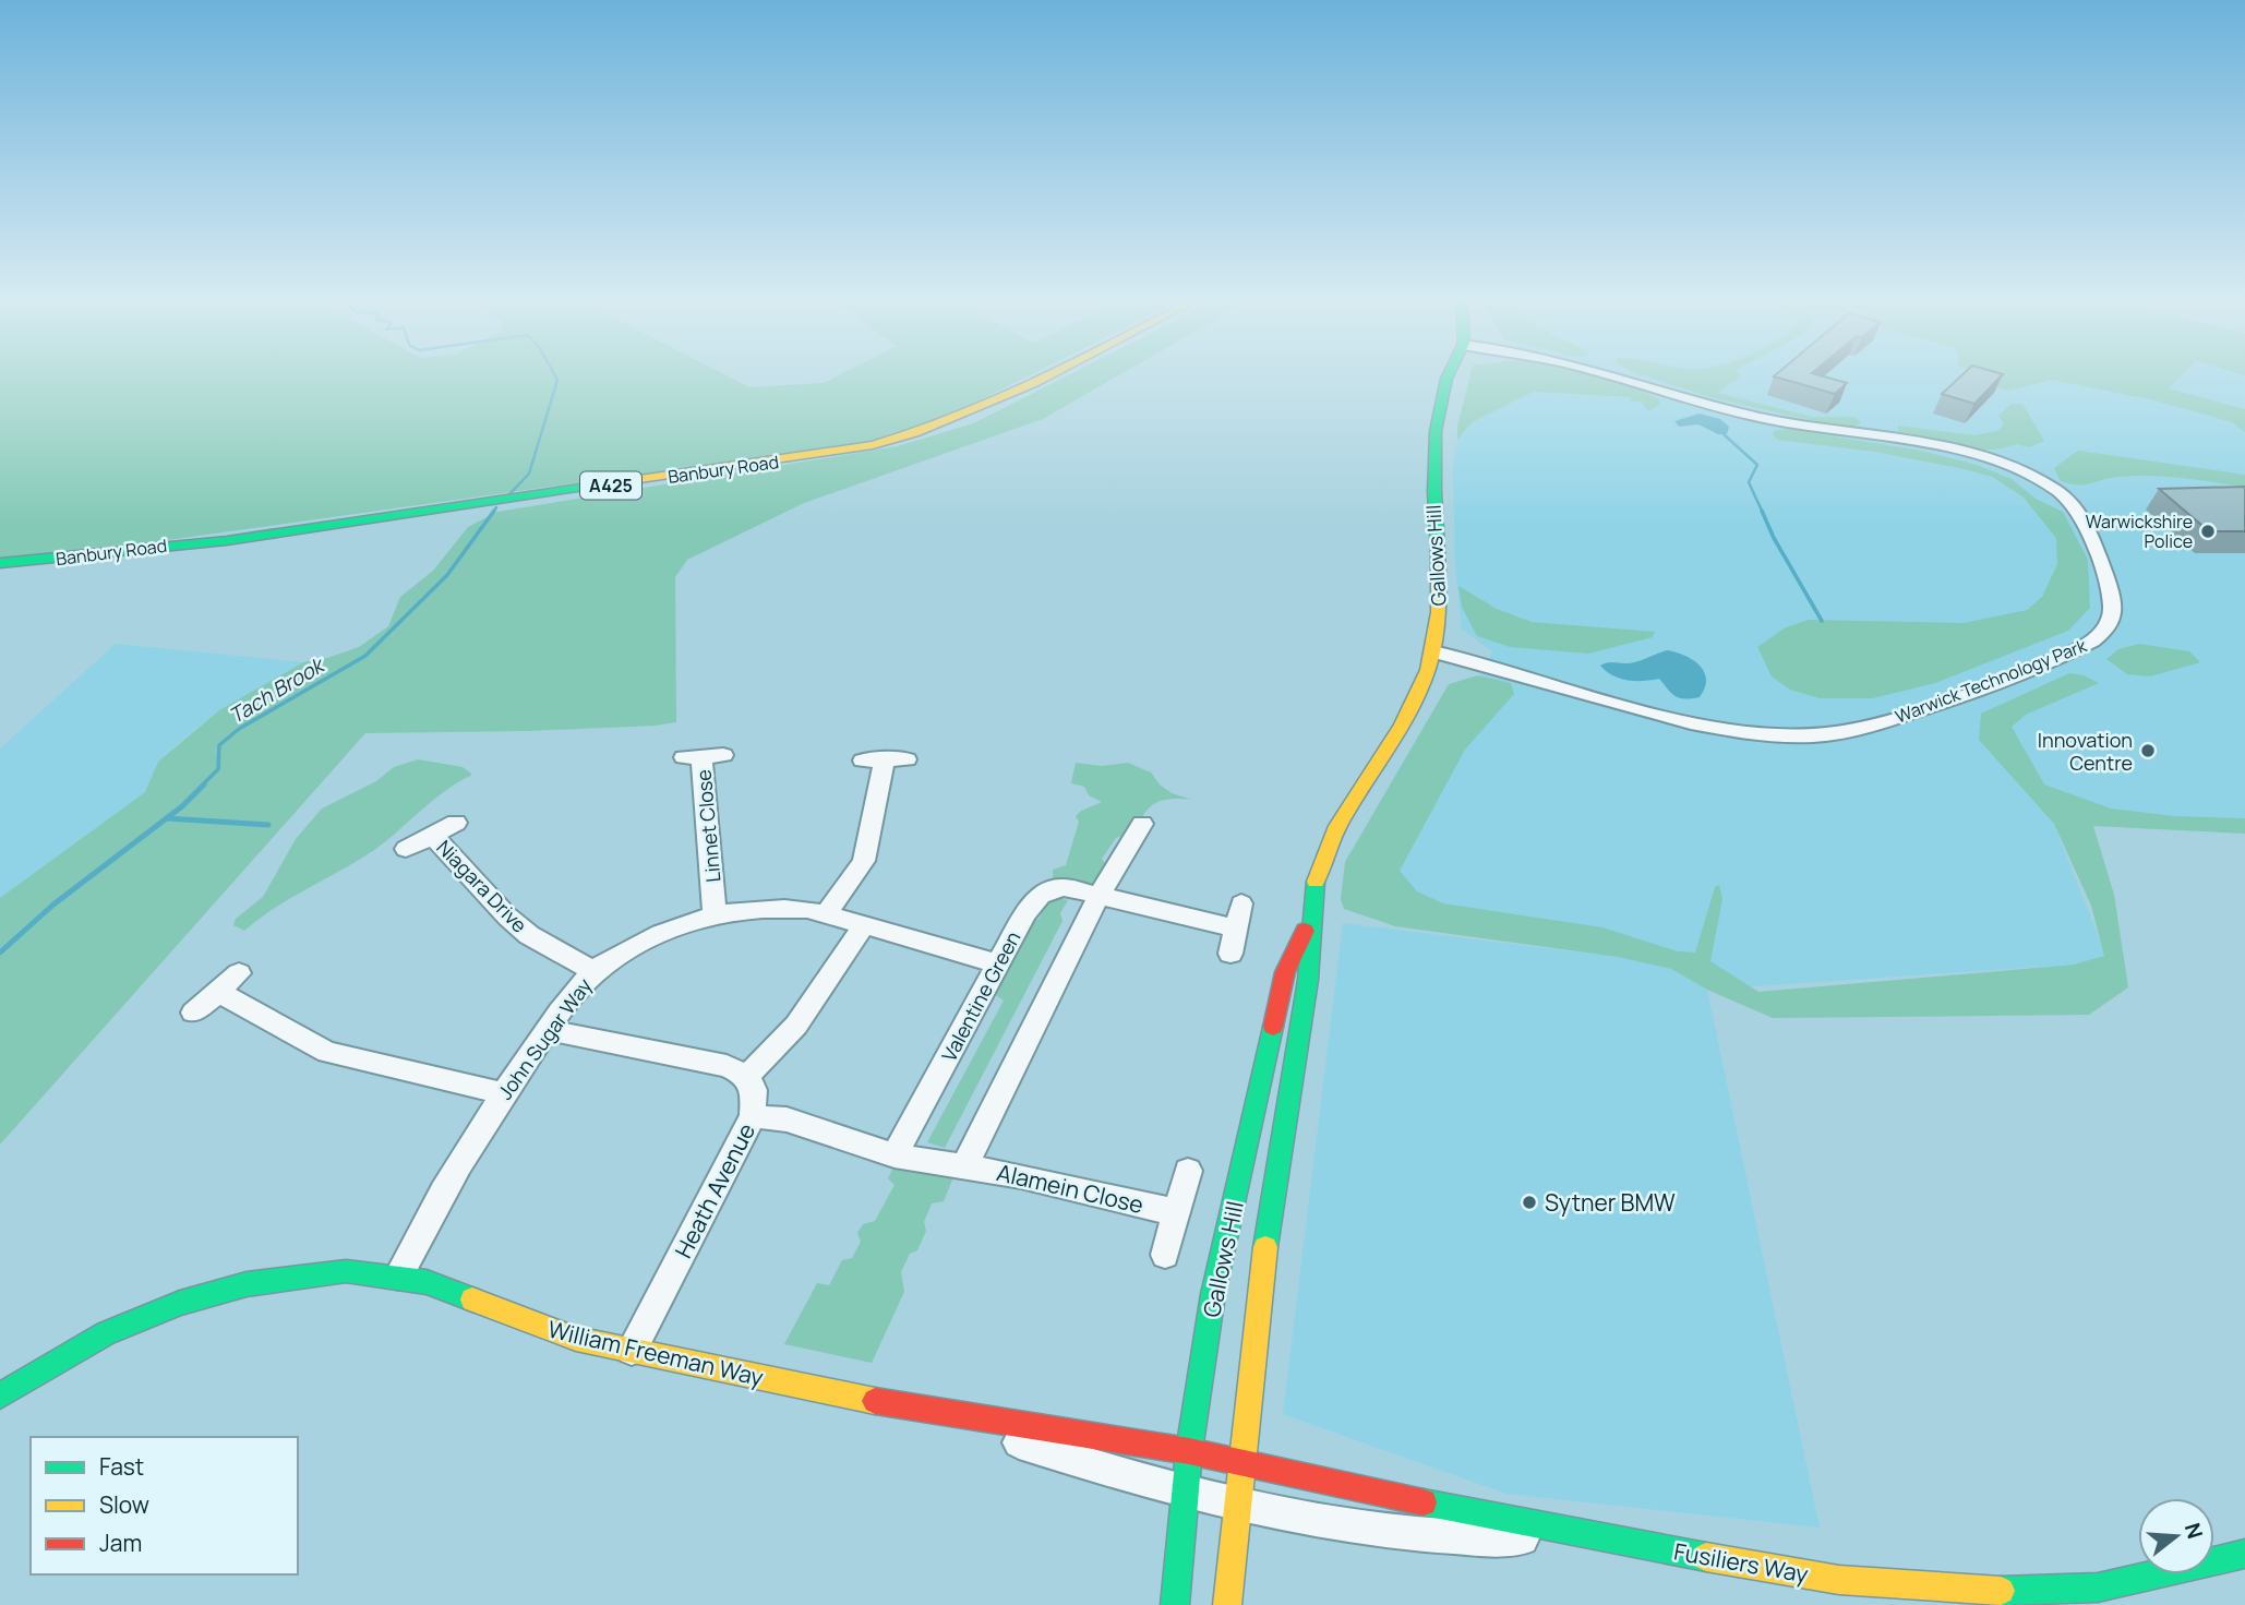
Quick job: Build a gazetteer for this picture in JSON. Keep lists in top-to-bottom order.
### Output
{
  "streets": {
    "street": [
      "Banbury Road",
      "A425",
      "Gallows Hill",
      "Warwick Technology Park",
      "Linnet Close",
      "Niagara Drive",
      "Valentine Green",
      "John Sugar Way",
      "Alamein Close",
      "Heath Avenue",
      "William Freeman Way",
      "Fusiliers Way"
    ]
  },
  "crossings": [
    ["Gallows Hill", "Warwick Technology Park"],
    ["Gallows Hill", "William Freeman Way"],
    ["Gallows Hill", "Fusiliers Way"],
    ["Linnet Close", "John Sugar Way"],
    ["Niagara Drive", "John Sugar Way"],
    ["Valentine Green", "John Sugar Way"],
    ["Valentine Green", "Alamein Close"],
    ["John Sugar Way", "William Freeman Way"],
    ["Alamein Close", "Heath Avenue"],
    ["Heath Avenue", "William Freeman Way"],
    ["William Freeman Way", "Fusiliers Way"]
  ],
  "water": ["Tach Brook"],
  "places": ["Warwickshire Police", "Innovation Centre", "Sytner BMW"],
  "legend": ["Fast", "Slow", "Jam"],
  "north": "right"
}
